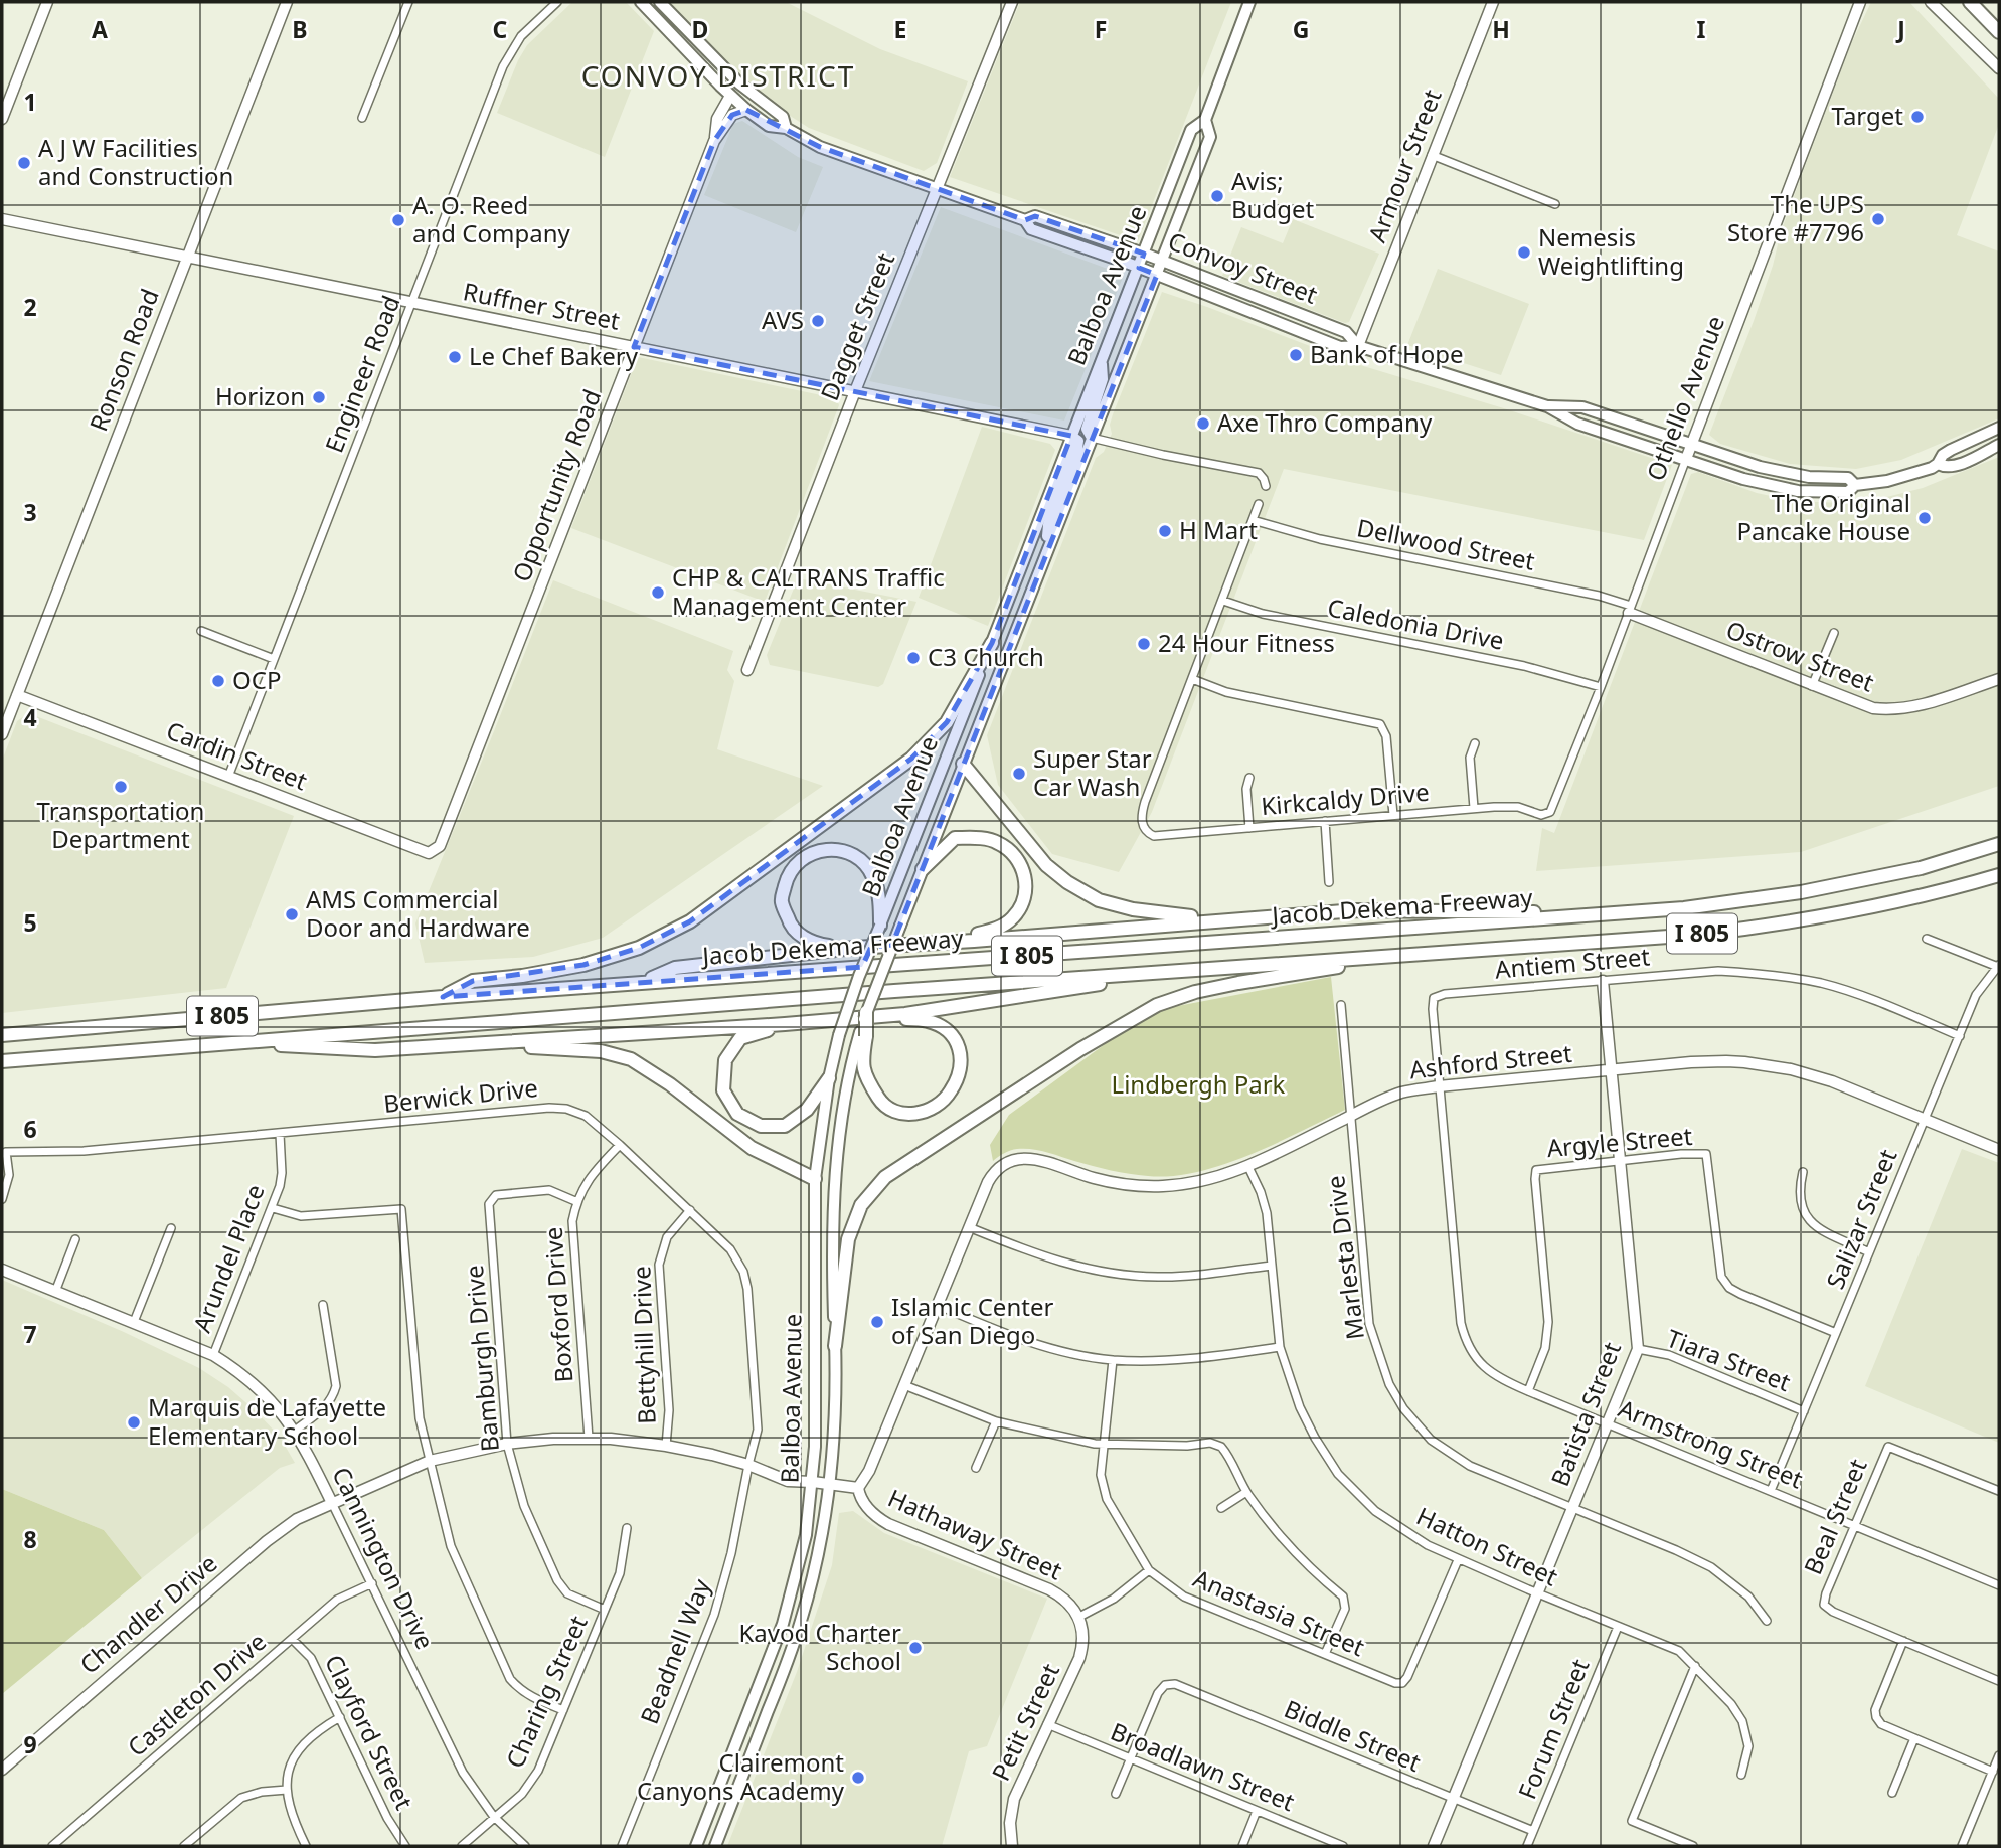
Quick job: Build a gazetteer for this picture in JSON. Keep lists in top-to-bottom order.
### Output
{
  "streets": {
    "highway": ["Jacob Dekema Freeway", "I 805"],
    "main road": ["Convoy Street", "Balboa Avenue"],
    "street": [
      "Armour Street",
      "Ruffner Street",
      "Dagget Street",
      "Ronson Road",
      "Engineer Road",
      "Othello Avenue",
      "Opportunity Road",
      "Dellwood Street",
      "Caledonia Drive",
      "Ostrow Street",
      "Cardin Street",
      "Kirkcaldy Drive",
      "Antiem Street",
      "Ashford Street",
      "Berwick Drive",
      "Argyle Street",
      "Salizar Street",
      "Marlesta Drive",
      "Arundel Place",
      "Boxford Drive",
      "Bettyhill Drive",
      "Bamburgh Drive",
      "Tiara Street",
      "Batista Street",
      "Armstrong Street",
      "Beal Street",
      "Hathaway Street",
      "Hatton Street",
      "Cannington Drive",
      "Anastasia Street",
      "Chandler Drive",
      "Beadnell Way",
      "Charing Street",
      "Castleton Drive",
      "Petit Street",
      "Forum Street",
      "Clayford Street",
      "Biddle Street",
      "Broadlawn Street"
    ]
  },
  "crossings": [
    ["Armour Street", "Convoy Street"],
    ["Convoy Street", "Balboa Avenue"],
    ["Convoy Street", "Dagget Street"],
    ["Convoy Street", "Othello Avenue"],
    ["Balboa Avenue", "Ruffner Street"],
    ["Balboa Avenue", "Chandler Drive"],
    ["Ruffner Street", "Dagget Street"],
    ["Ruffner Street", "Ronson Road"],
    ["Ruffner Street", "Engineer Road"],
    ["Ruffner Street", "Opportunity Road"],
    ["Ronson Road", "Cardin Street"],
    ["Engineer Road", "Cardin Street"],
    ["Othello Avenue", "Dellwood Street"],
    ["Othello Avenue", "Caledonia Drive"],
    ["Othello Avenue", "Ostrow Street"],
    ["Othello Avenue", "Kirkcaldy Drive"],
    ["Opportunity Road", "Cardin Street"],
    ["Dellwood Street", "Ostrow Street"],
    ["Antiem Street", "Salizar Street"],
    ["Antiem Street", "Batista Street"],
    ["Antiem Street", "Armstrong Street"],
    ["Ashford Street", "Salizar Street"],
    ["Ashford Street", "Marlesta Drive"],
    ["Ashford Street", "Batista Street"],
    ["Ashford Street", "Armstrong Street"],
    ["Ashford Street", "Hatton Street"],
    ["Berwick Drive", "Arundel Place"],
    ["Berwick Drive", "Boxford Drive"],
    ["Berwick Drive", "Bettyhill Drive"],
    ["Berwick Drive", "Chandler Drive"],
    ["Berwick Drive", "Beadnell Way"],
    ["Argyle Street", "Salizar Street"],
    ["Argyle Street", "Batista Street"],
    ["Argyle Street", "Armstrong Street"],
    ["Salizar Street", "Tiara Street"],
    ["Salizar Street", "Armstrong Street"],
    ["Marlesta Drive", "Batista Street"],
    ["Arundel Place", "Cannington Drive"],
    ["Boxford Drive", "Bamburgh Drive"],
    ["Boxford Drive", "Chandler Drive"],
    ["Bettyhill Drive", "Chandler Drive"],
    ["Bamburgh Drive", "Chandler Drive"],
    ["Bamburgh Drive", "Charing Street"],
    ["Tiara Street", "Batista Street"],
    ["Batista Street", "Armstrong Street"],
    ["Batista Street", "Hatton Street"],
    ["Batista Street", "Biddle Street"],
    ["Armstrong Street", "Beal Street"],
    ["Hathaway Street", "Chandler Drive"],
    ["Hathaway Street", "Petit Street"],
    ["Hatton Street", "Anastasia Street"],
    ["Hatton Street", "Forum Street"],
    ["Cannington Drive", "Chandler Drive"],
    ["Cannington Drive", "Charing Street"],
    ["Cannington Drive", "Castleton Drive"],
    ["Chandler Drive", "Beadnell Way"],
    ["Castleton Drive", "Clayford Street"],
    ["Petit Street", "Broadlawn Street"],
    ["Forum Street", "Biddle Street"],
    ["Biddle Street", "Broadlawn Street"]
  ],
  "districts": ["CONVOY DISTRICT"],
  "parks": ["Lindbergh Park"],
  "places": [
    "Target",
    "A J W Facilities and Construction",
    "Avis; Budget",
    "The UPS Store #7796",
    "A. O. Reed and Company",
    "Nemesis Weightlifting",
    "AVS",
    "Bank of Hope",
    "Le Chef Bakery",
    "Horizon",
    "Axe Thro Company",
    "The Original Pancake House",
    "H Mart",
    "CHP & CALTRANS Traffic Management Center",
    "24 Hour Fitness",
    "C3 Church",
    "OCP",
    "Super Star Car Wash",
    "Transportation Department",
    "AMS Commercial Door and Hardware",
    "Islamic Center of San Diego",
    "Marquis de Lafayette Elementary School",
    "Kavod Charter School",
    "Clairemont Canyons Academy"
  ],
  "grid": {
    "columns": [
      "A",
      "B",
      "C",
      "D",
      "E",
      "F",
      "G",
      "H",
      "I",
      "J"
    ],
    "rows": [
      "1",
      "2",
      "3",
      "4",
      "5",
      "6",
      "7",
      "8",
      "9"
    ]
  }
}
